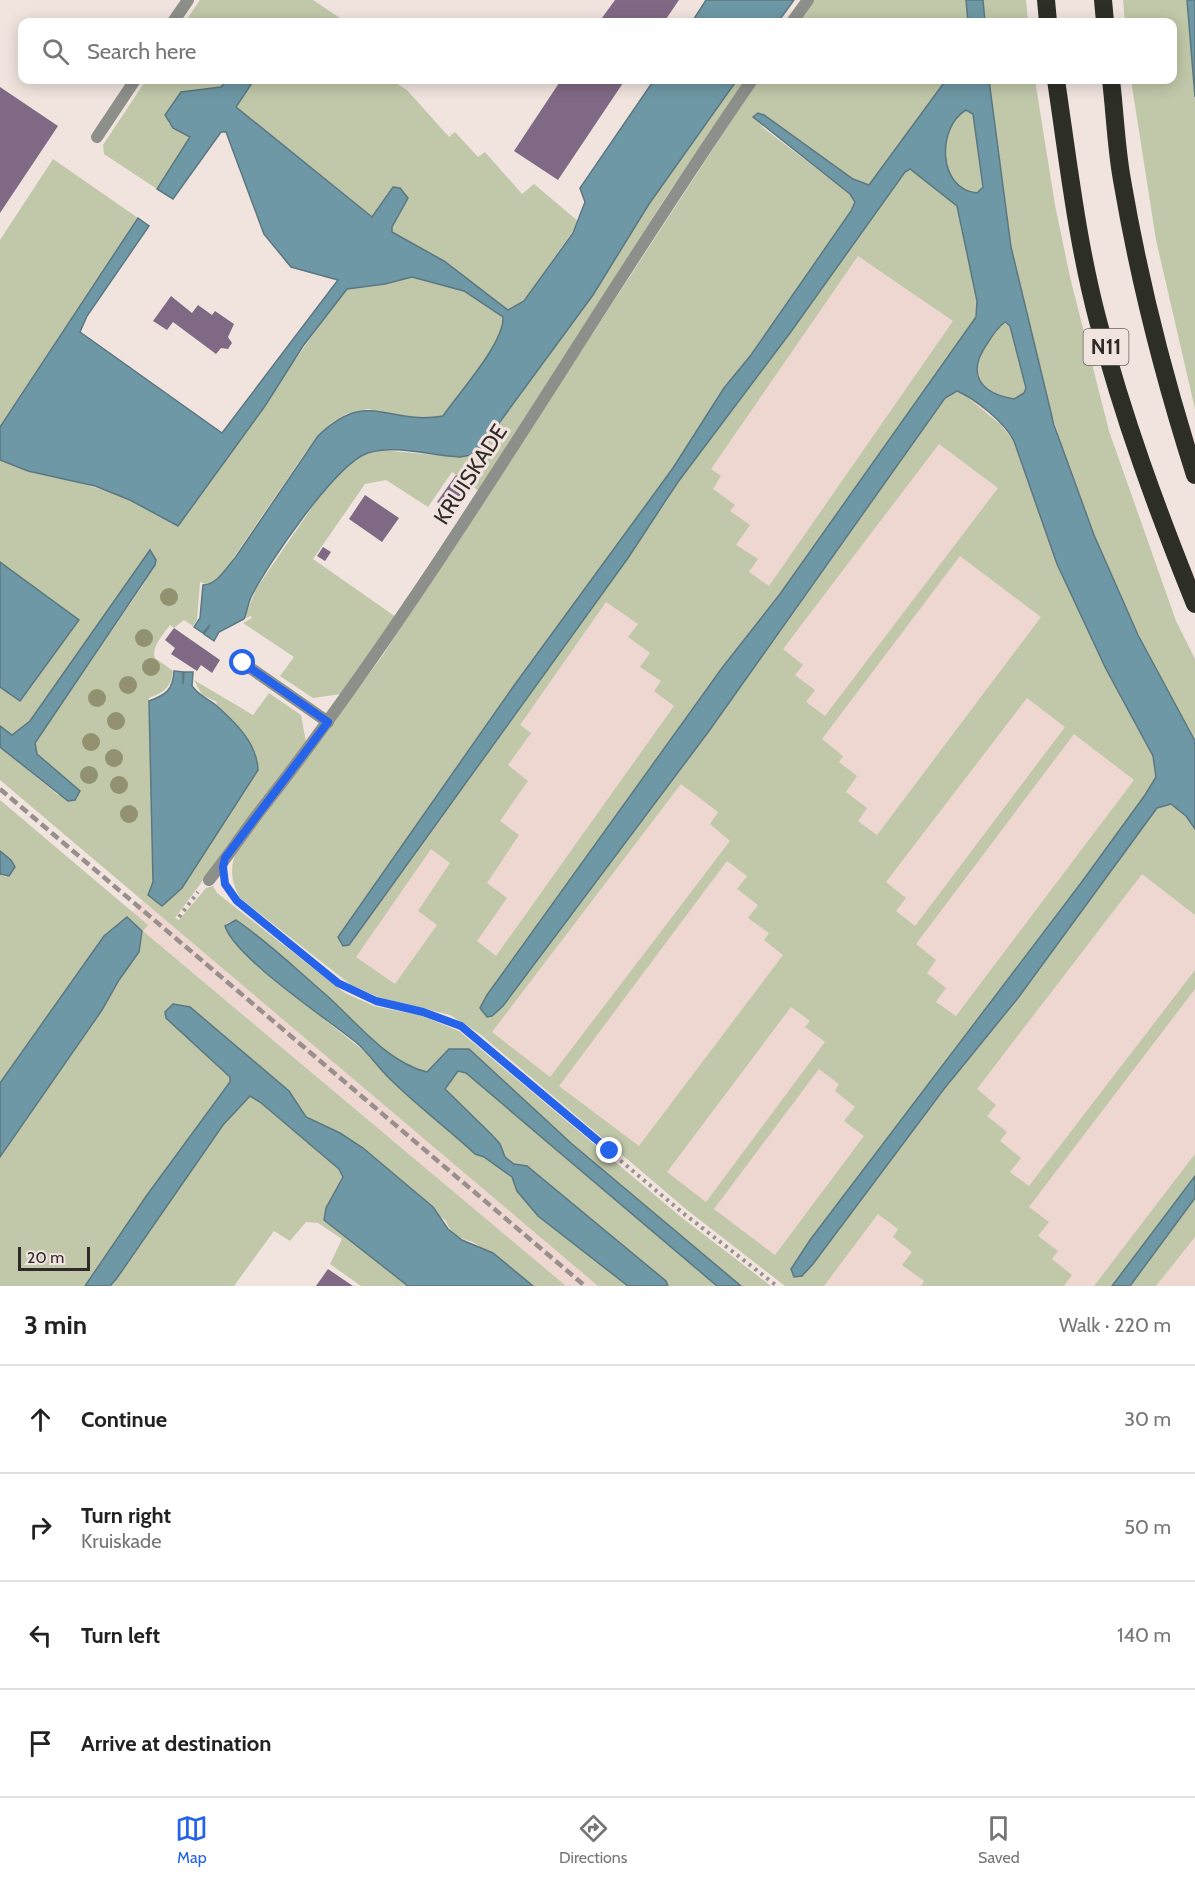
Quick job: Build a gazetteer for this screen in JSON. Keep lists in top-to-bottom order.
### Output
{
  "streets": {
    "highway": ["N11"],
    "lane": ["KRUISKADE"]
  },
  "scale_bar": "20 m",
  "page": {
    "search": "Search here",
    "scale": "20 m",
    "heading": ["3 min", "Walk · 220 m"],
    "list": [
      ["Continue", "30 m"],
      ["Turn right", "Kruiskade", "50 m"],
      ["Turn left", "140 m"],
      "Arrive at destination"
    ],
    "nav": ["Map", "Directions", "Saved"]
  }
}
